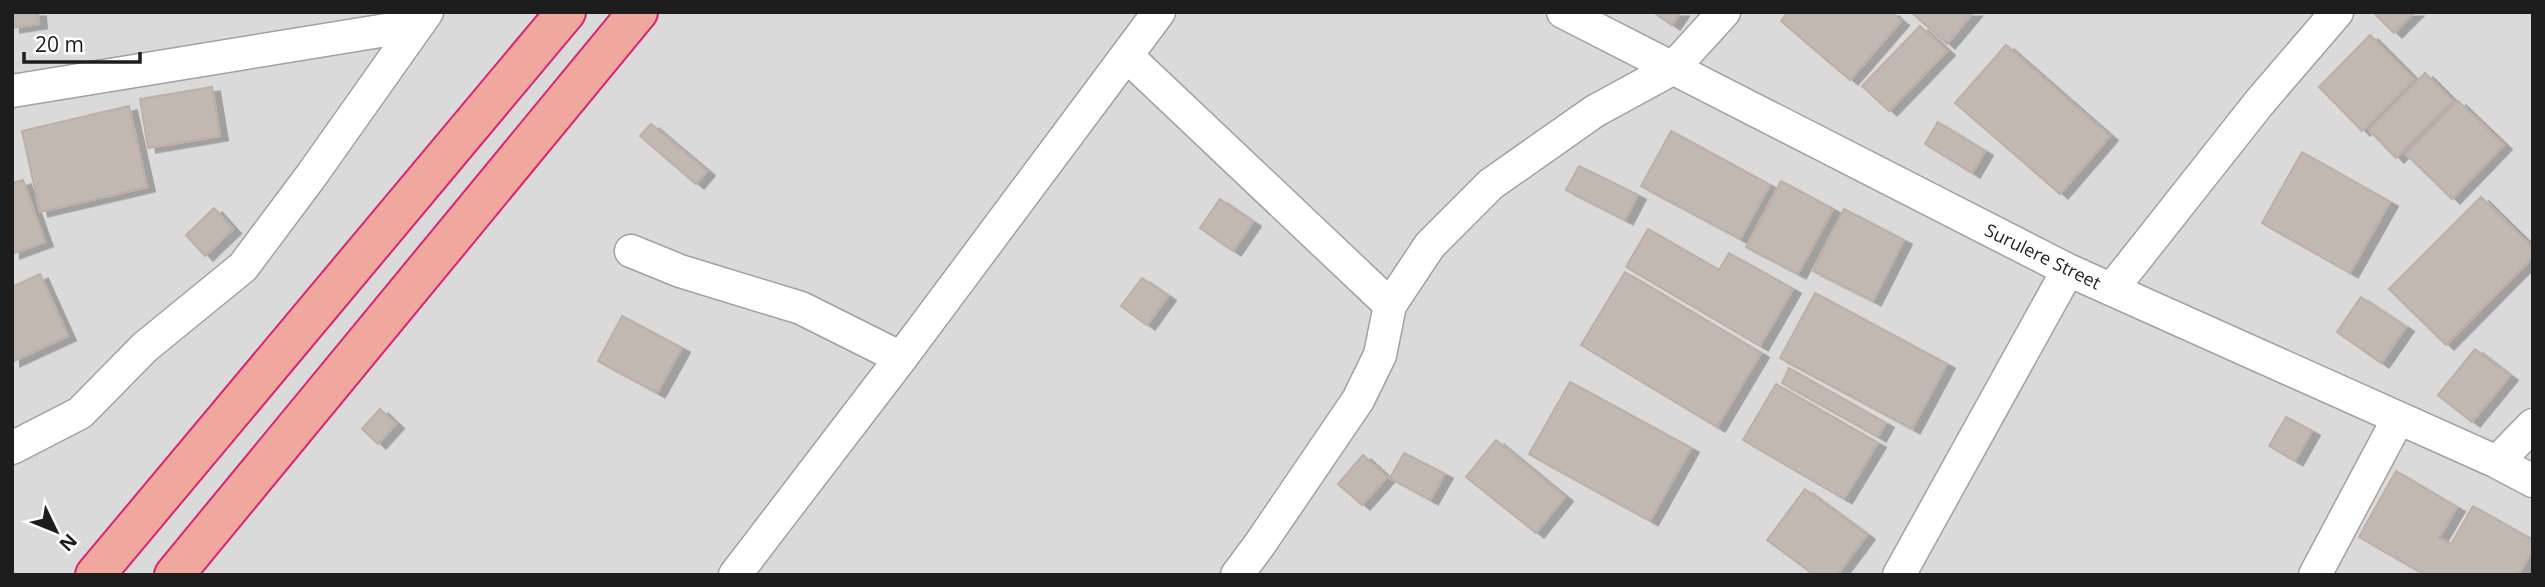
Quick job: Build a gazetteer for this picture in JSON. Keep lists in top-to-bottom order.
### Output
{
  "streets": {
    "street": ["Surulere Street"]
  },
  "scale_bar": "20 m",
  "north": "bottom right"
}
